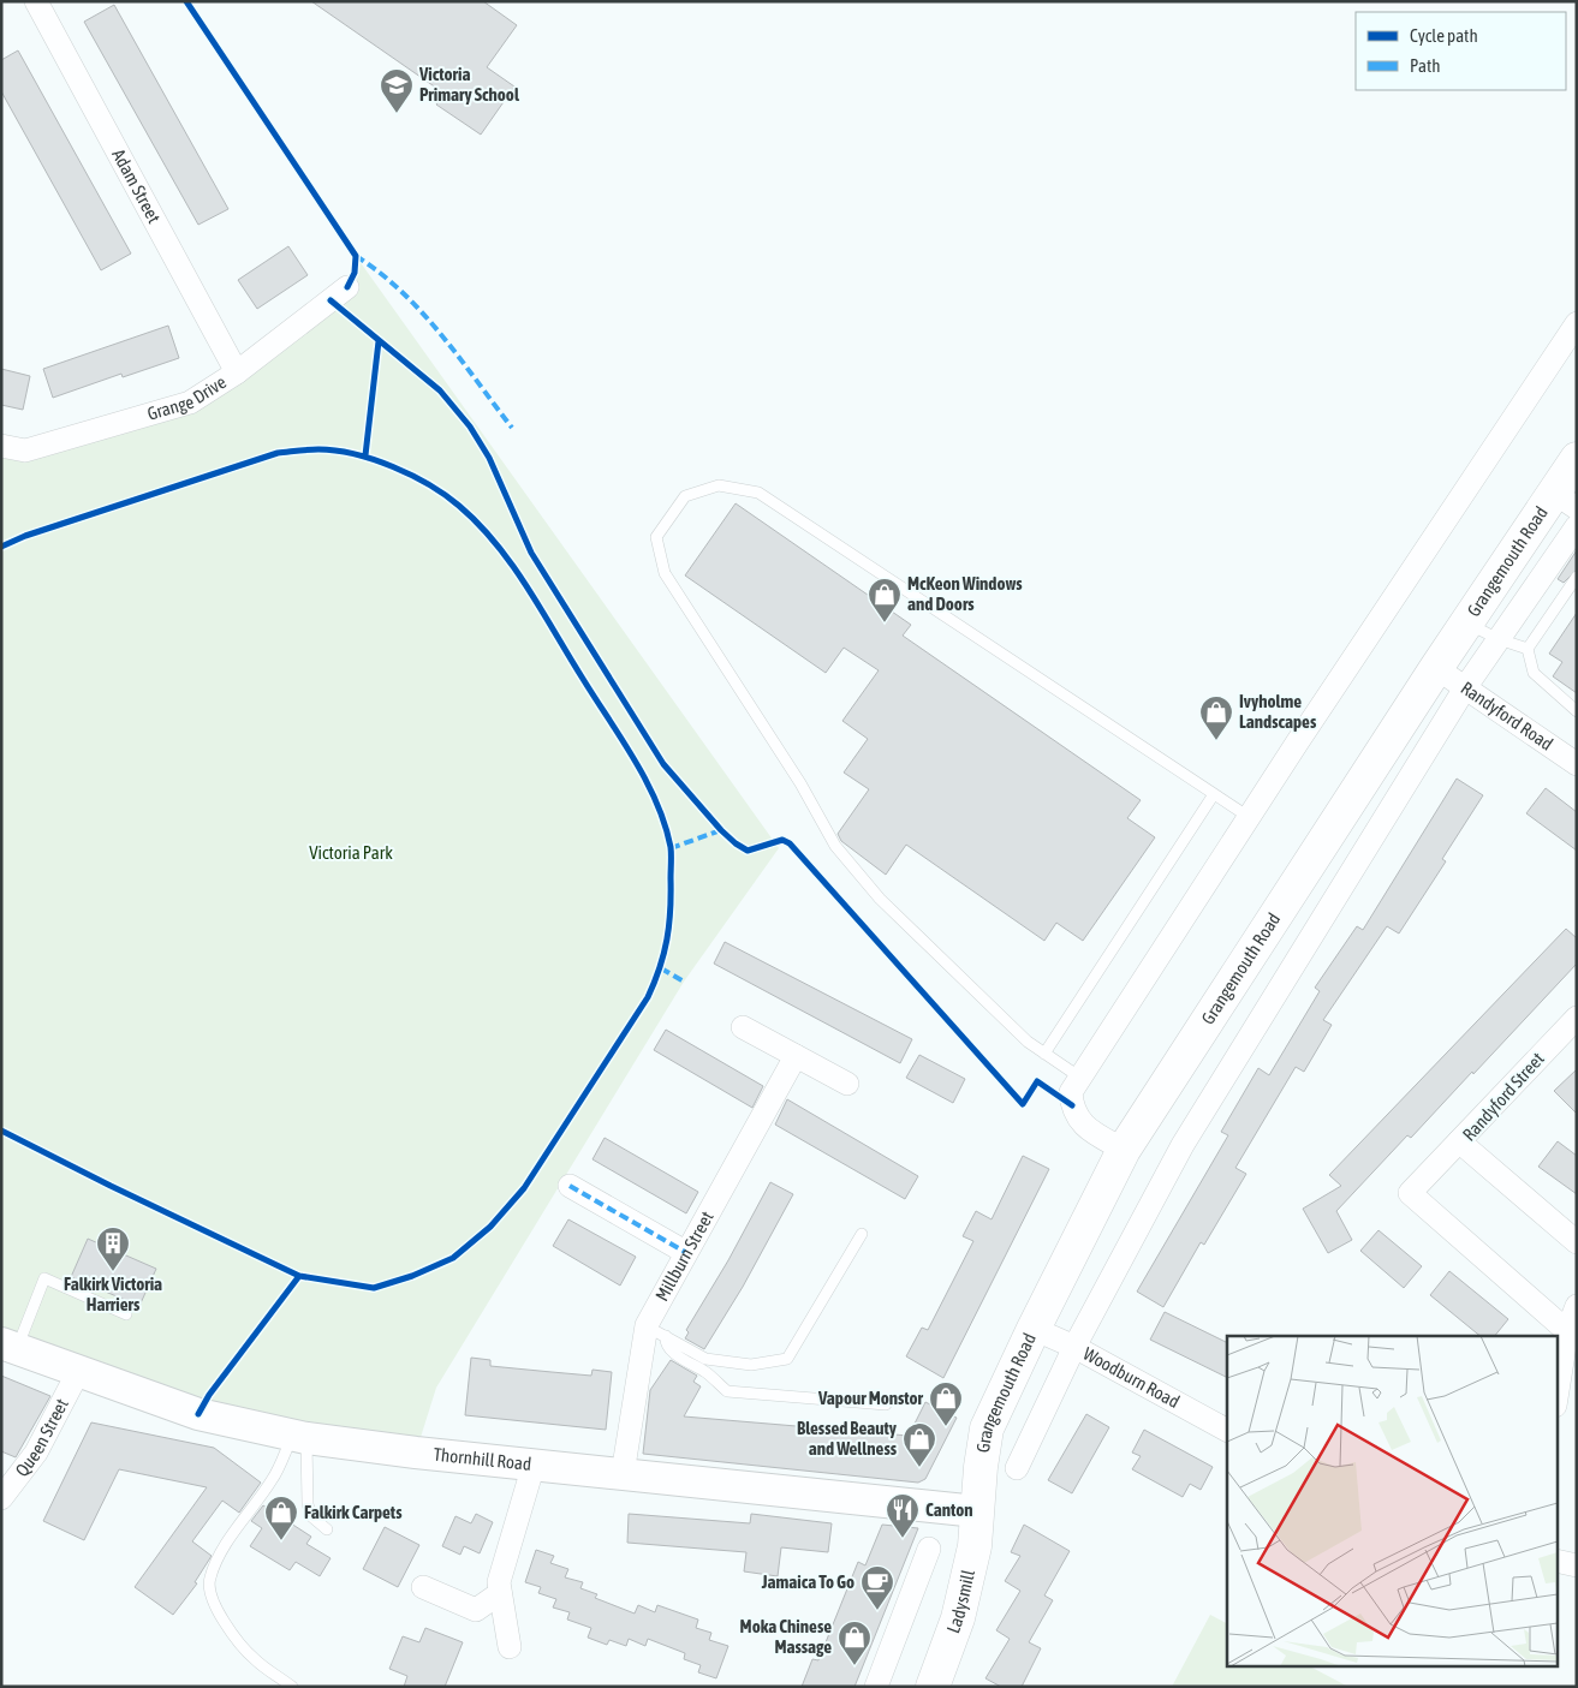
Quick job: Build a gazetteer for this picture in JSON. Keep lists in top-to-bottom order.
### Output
{
  "streets": {
    "main road": ["Grangemouth Road", "Ladysmill"],
    "street": [
      "Adam Street",
      "Grange Drive",
      "Randyford Road",
      "Randyford Street",
      "Millburn Street",
      "Woodburn Road",
      "Queen Street",
      "Thornhill Road"
    ]
  },
  "crossings": [
    ["Adam Street", "Grange Drive"],
    ["Grangemouth Road", "Randyford Road"],
    ["Grangemouth Road", "Woodburn Road"],
    ["Grangemouth Road", "Thornhill Road"],
    ["Grangemouth Road", "Ladysmill"],
    ["Millburn Street", "Thornhill Road"],
    ["Queen Street", "Thornhill Road"],
    ["Thornhill Road", "Ladysmill"]
  ],
  "parks": ["Victoria Park"],
  "places": {
    "school or university": ["Victoria Primary School"],
    "shop": [
      "McKeon Windows and Doors",
      "Ivyholme Landscapes",
      "Vapour Monstor",
      "Blessed Beauty and Wellness",
      "Falkirk Carpets",
      "Moka Chinese Massage"
    ],
    "building": ["Falkirk Victoria Harriers"],
    "restaurant": ["Canton"],
    "cafe": ["Jamaica To Go"]
  },
  "legend": ["Cycle path", "Path"]
}
